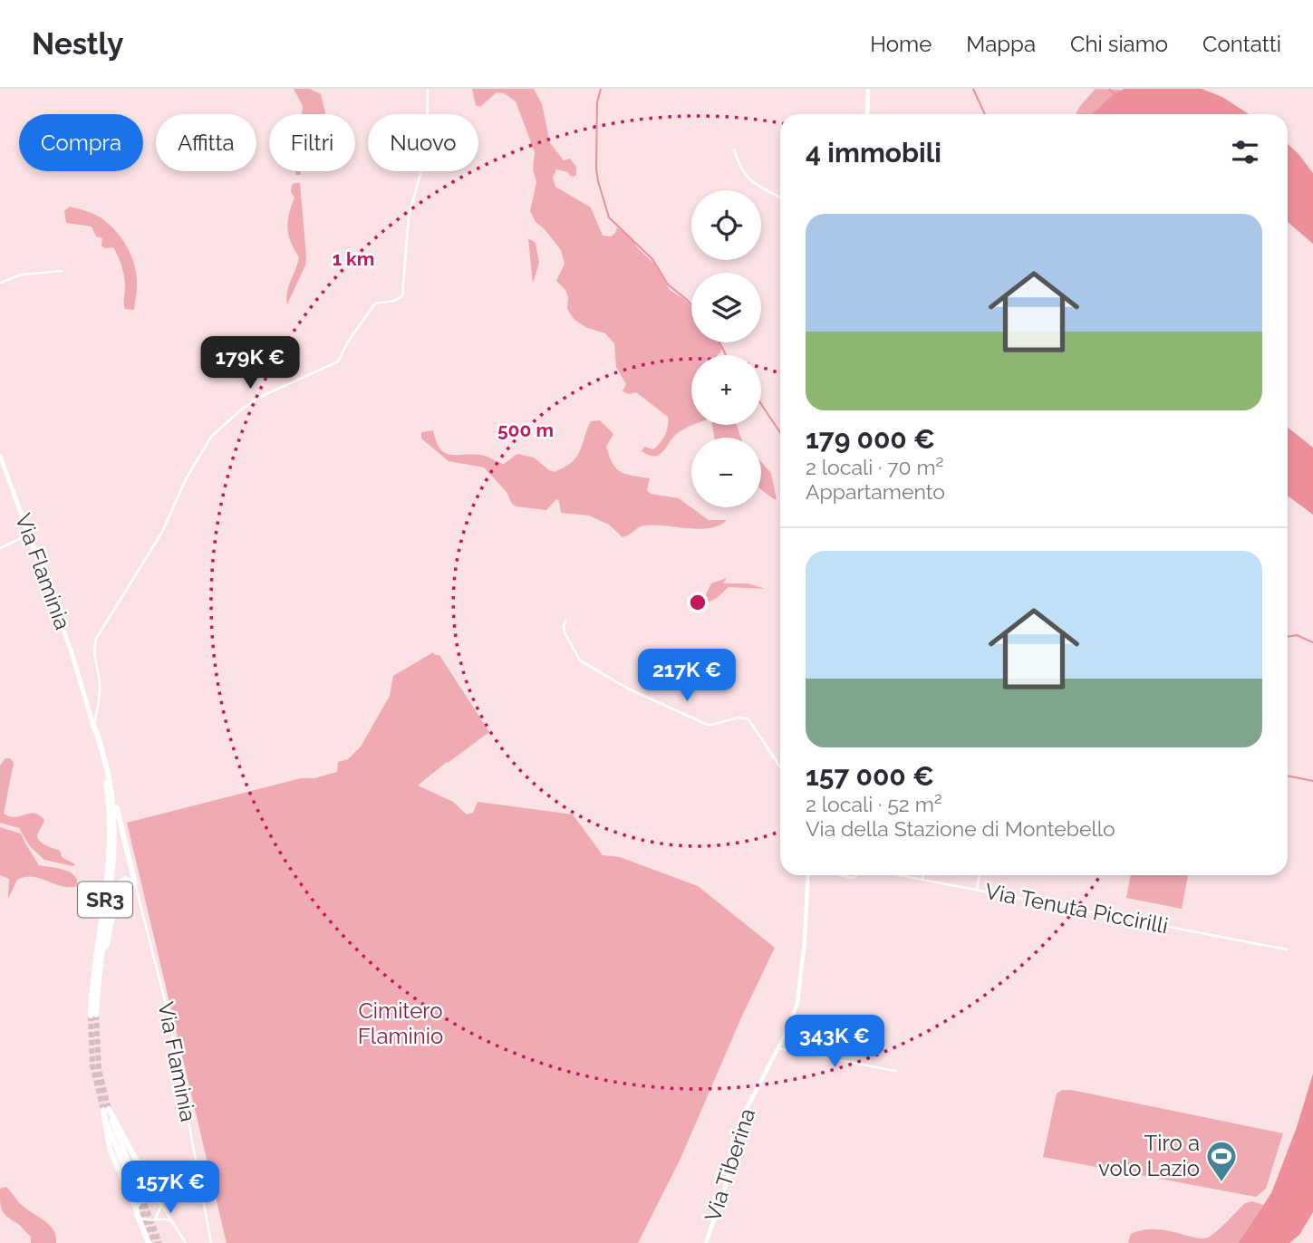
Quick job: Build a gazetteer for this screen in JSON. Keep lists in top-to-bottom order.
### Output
{
  "streets": {
    "highway": ["Via Flaminia", "SR3"],
    "main road": ["Via Tiberina"],
    "street": ["Via Tenuta Piccirilli"]
  },
  "parks": ["Cimitero Flaminio"],
  "places": {
    "sports": ["Tiro a volo Lazio"]
  },
  "page": {
    "header": "Nestly",
    "nav": [
      "Home",
      "Mappa",
      "Chi siamo",
      "Contatti"
    ],
    "chip": [
      "Compra",
      "Affitta",
      "Filtri",
      "Nuovo"
    ],
    "heading": "4 immobili",
    "map_buttons": ["+", "−"],
    "list": [
      {
        "name": "179 000 €",
        "note": "2 locali · 70 m² · Appartamento"
      },
      {
        "name": "157 000 €",
        "note": "2 locali · 52 m² · Via della Stazione di Montebello"
      }
    ],
    "price": [
      "179K €",
      "217K €",
      "343K €",
      "157K €"
    ]
  },
  "rings": ["1 km", "500 m"]
}
